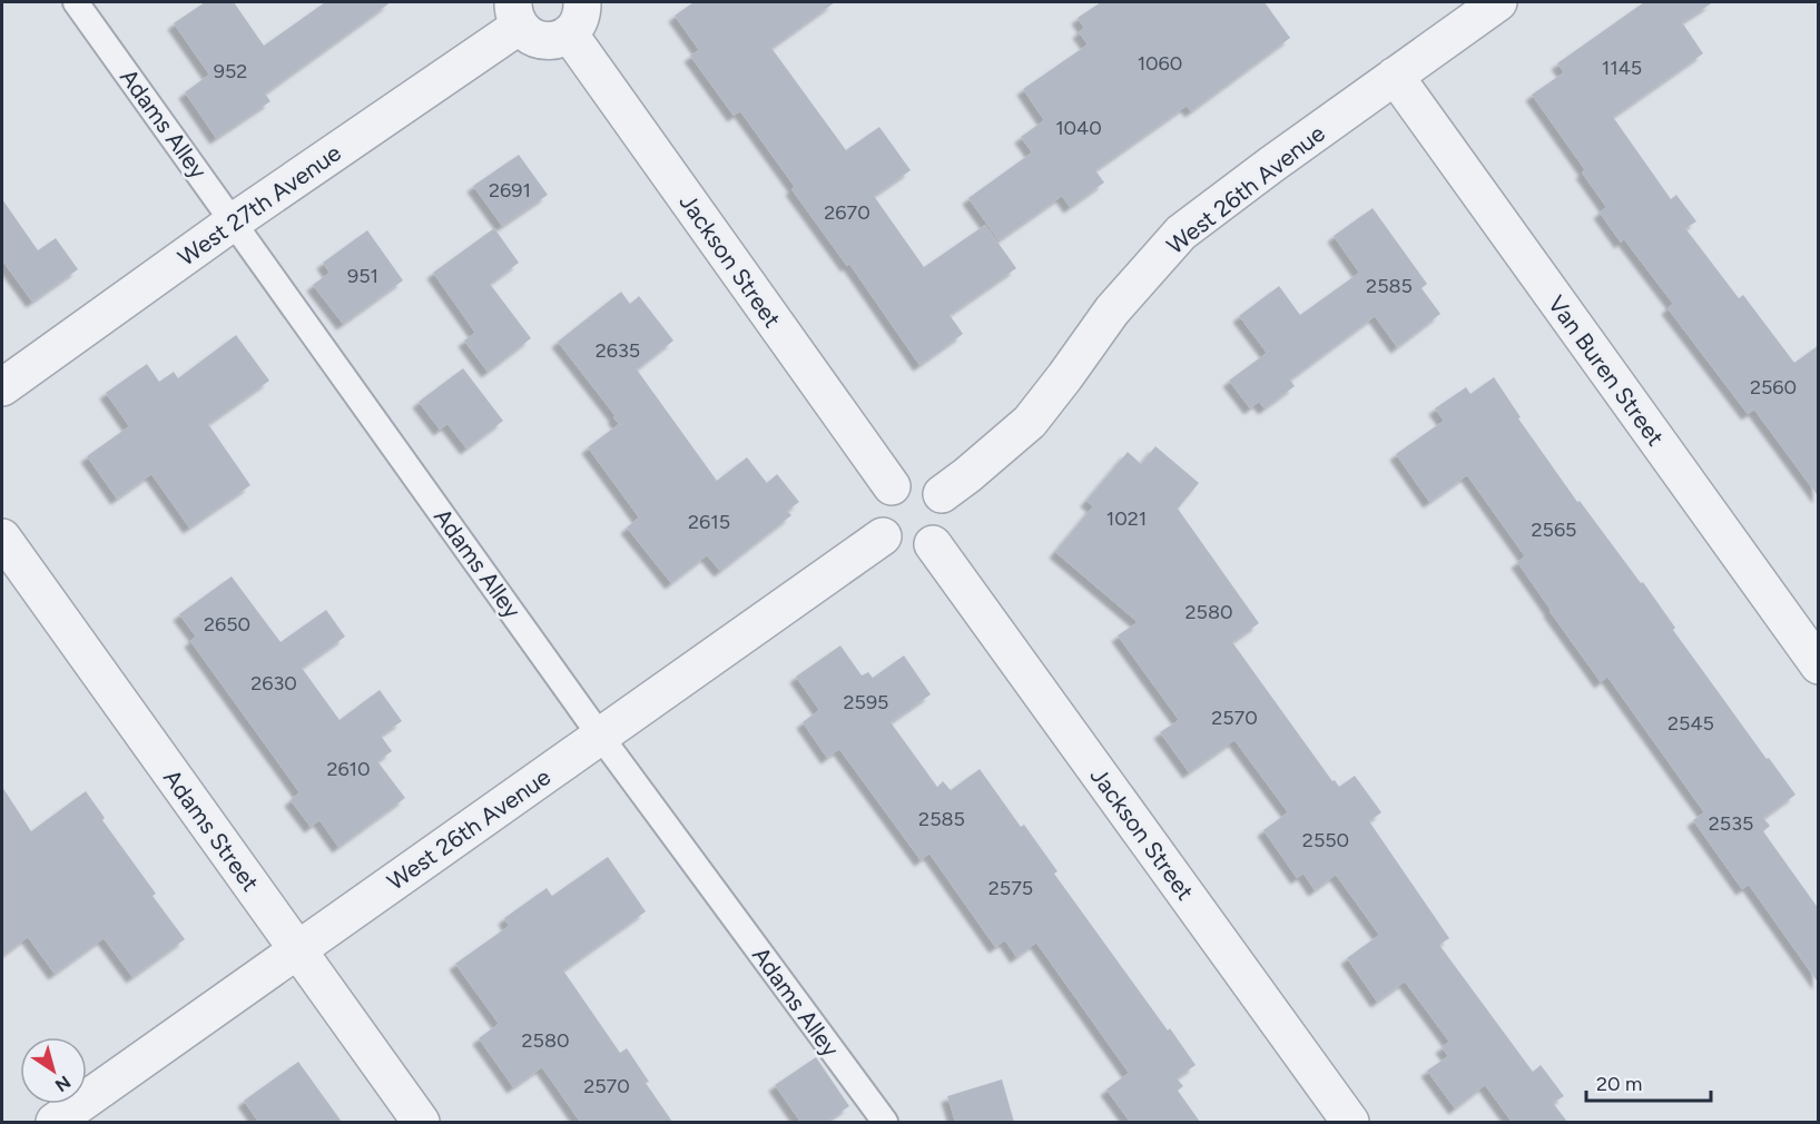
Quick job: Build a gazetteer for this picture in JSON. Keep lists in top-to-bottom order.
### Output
{
  "streets": {
    "street": [
      "West 26th Avenue",
      "West 27th Avenue",
      "Jackson Street",
      "Van Buren Street",
      "Adams Street"
    ],
    "lane": ["Adams Alley"]
  },
  "crossings": [
    ["Adams Alley", "West 26th Avenue"],
    ["Adams Alley", "West 27th Avenue"],
    ["West 26th Avenue", "Jackson Street"],
    ["West 26th Avenue", "Van Buren Street"],
    ["West 26th Avenue", "Adams Street"]
  ],
  "house_numbers": [
    "1060",
    "1145",
    "952",
    "1040",
    "2691",
    "2670",
    "951",
    "2585",
    "2635",
    "2560",
    "1021",
    "2615",
    "2565",
    "2580",
    "2650",
    "2630",
    "2595",
    "2570",
    "2545",
    "2610",
    "2585",
    "2535",
    "2550",
    "2575",
    "2580",
    "2570"
  ],
  "scale_bar": "20 m",
  "north": "bottom right"
}
